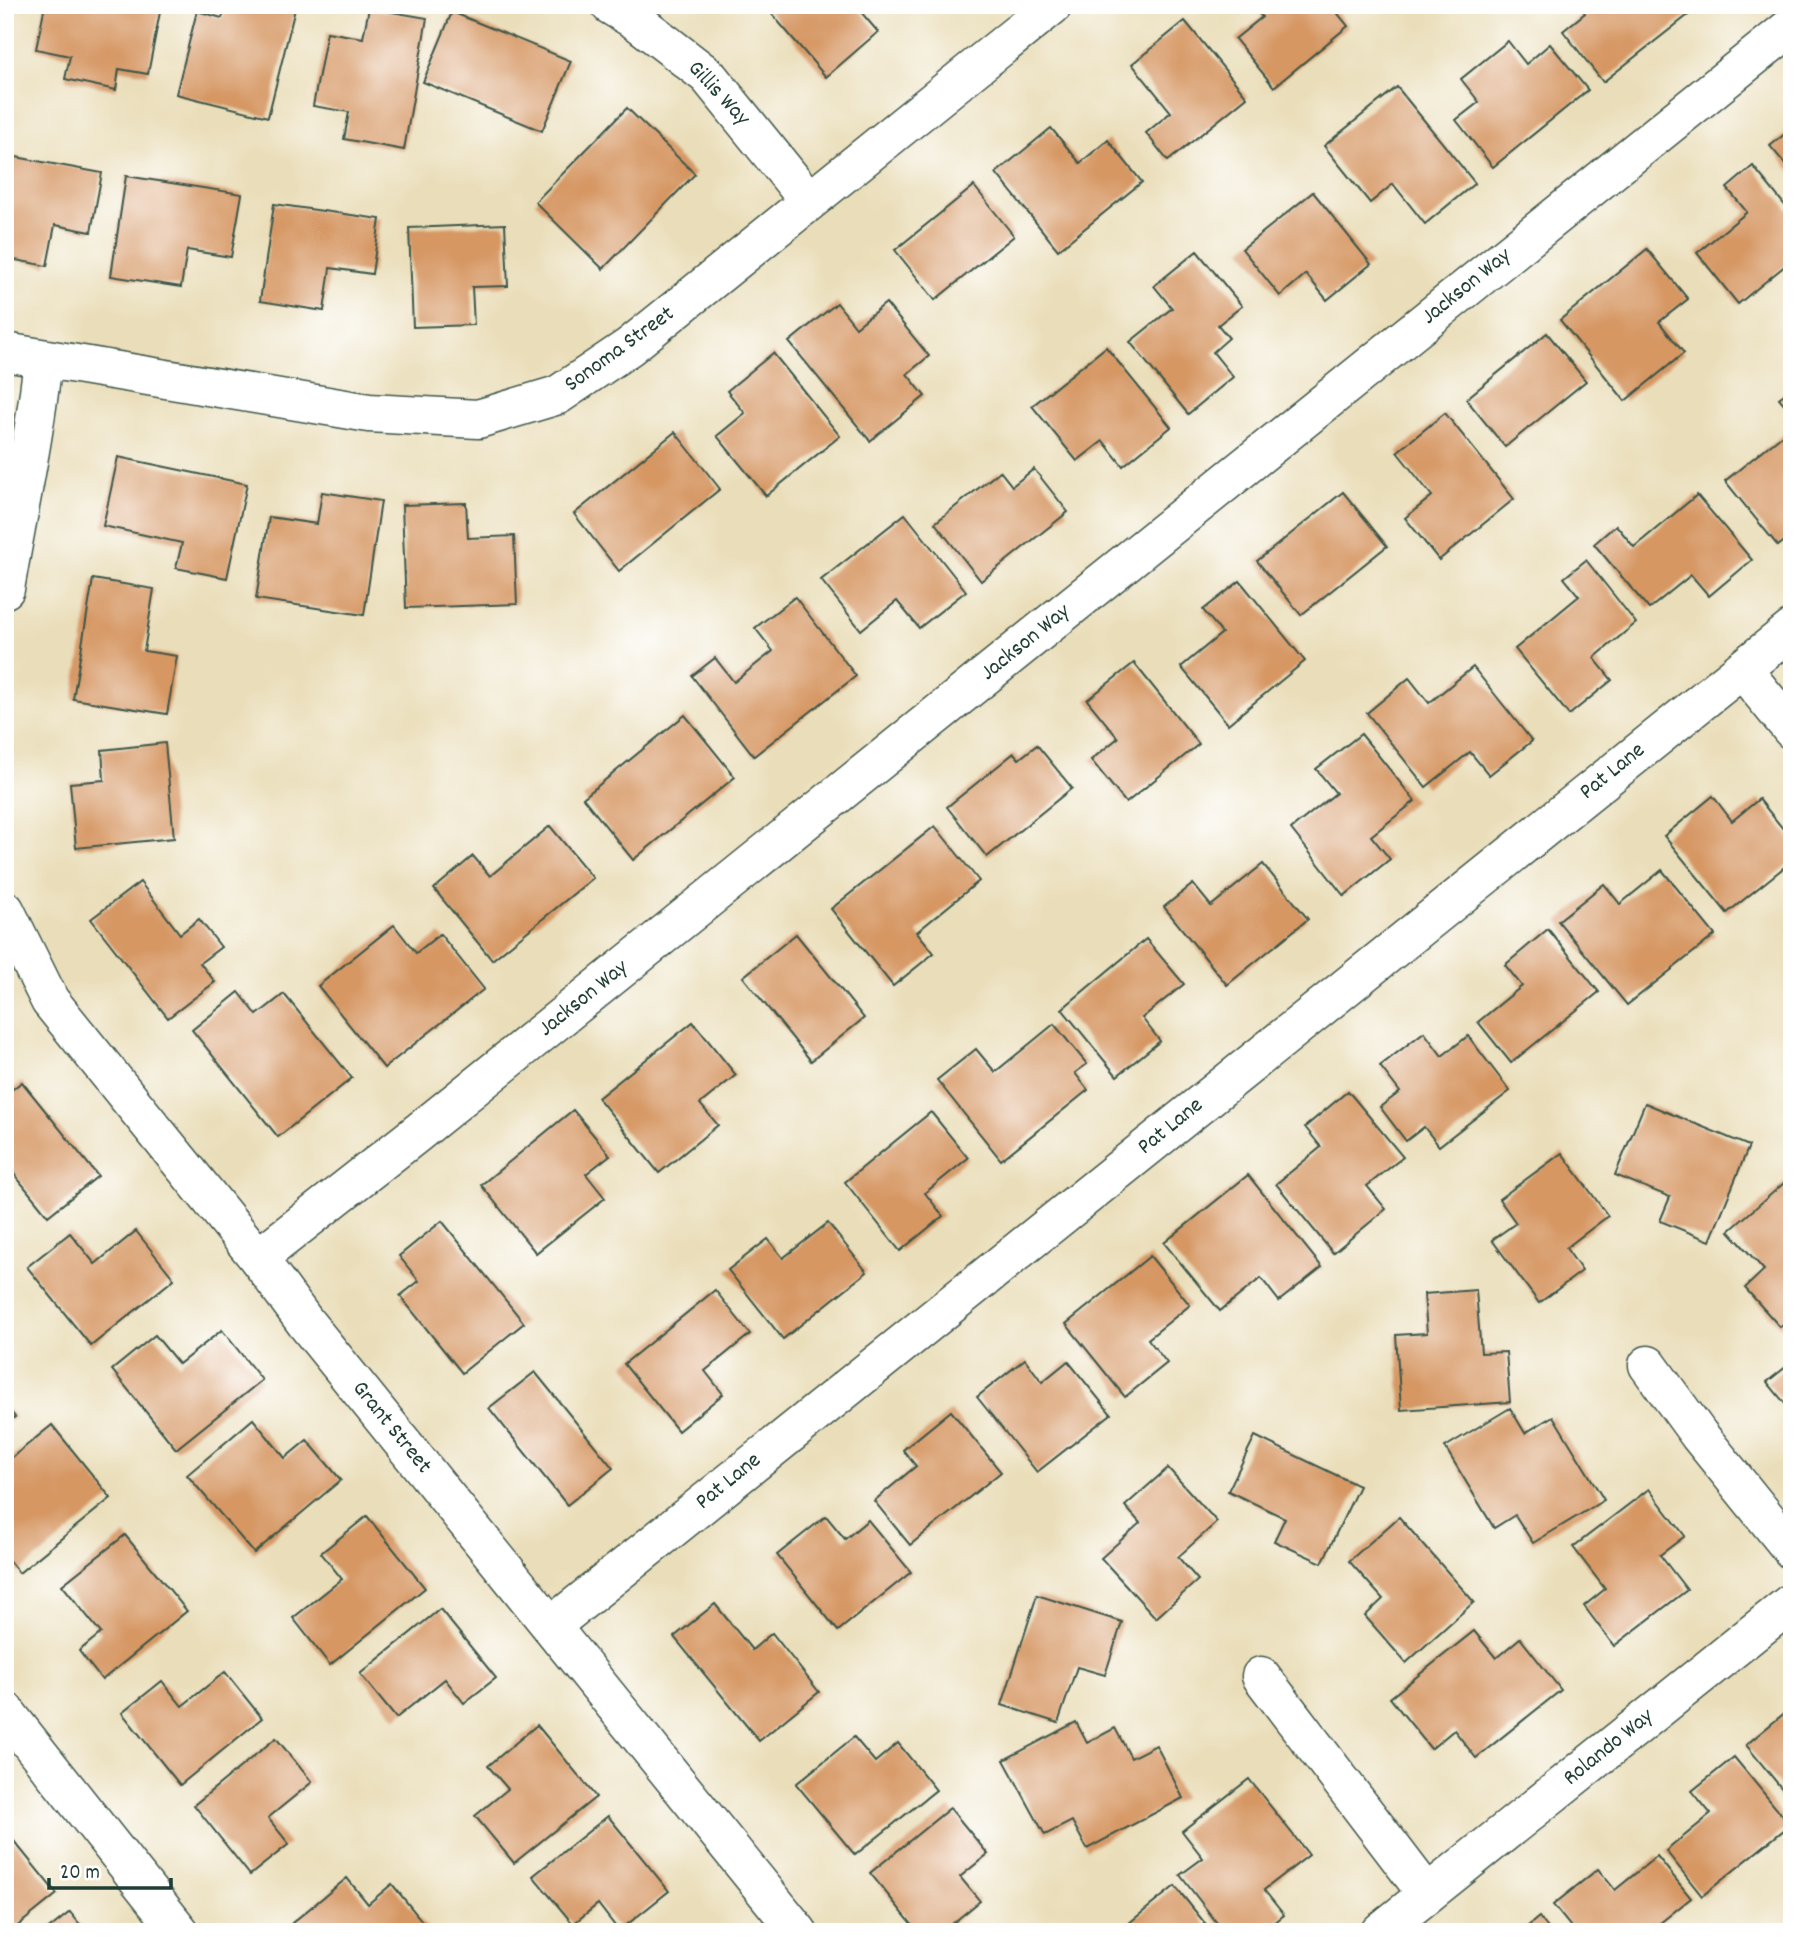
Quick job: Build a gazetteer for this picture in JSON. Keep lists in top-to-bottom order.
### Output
{
  "streets": {
    "street": [
      "Gillis Way",
      "Jackson Way",
      "Sonoma Street",
      "Pat Lane",
      "Grant Street",
      "Rolando Way"
    ]
  },
  "crossings": [
    ["Gillis Way", "Sonoma Street"],
    ["Jackson Way", "Grant Street"],
    ["Pat Lane", "Grant Street"]
  ],
  "scale_bar": "20 m"
}
